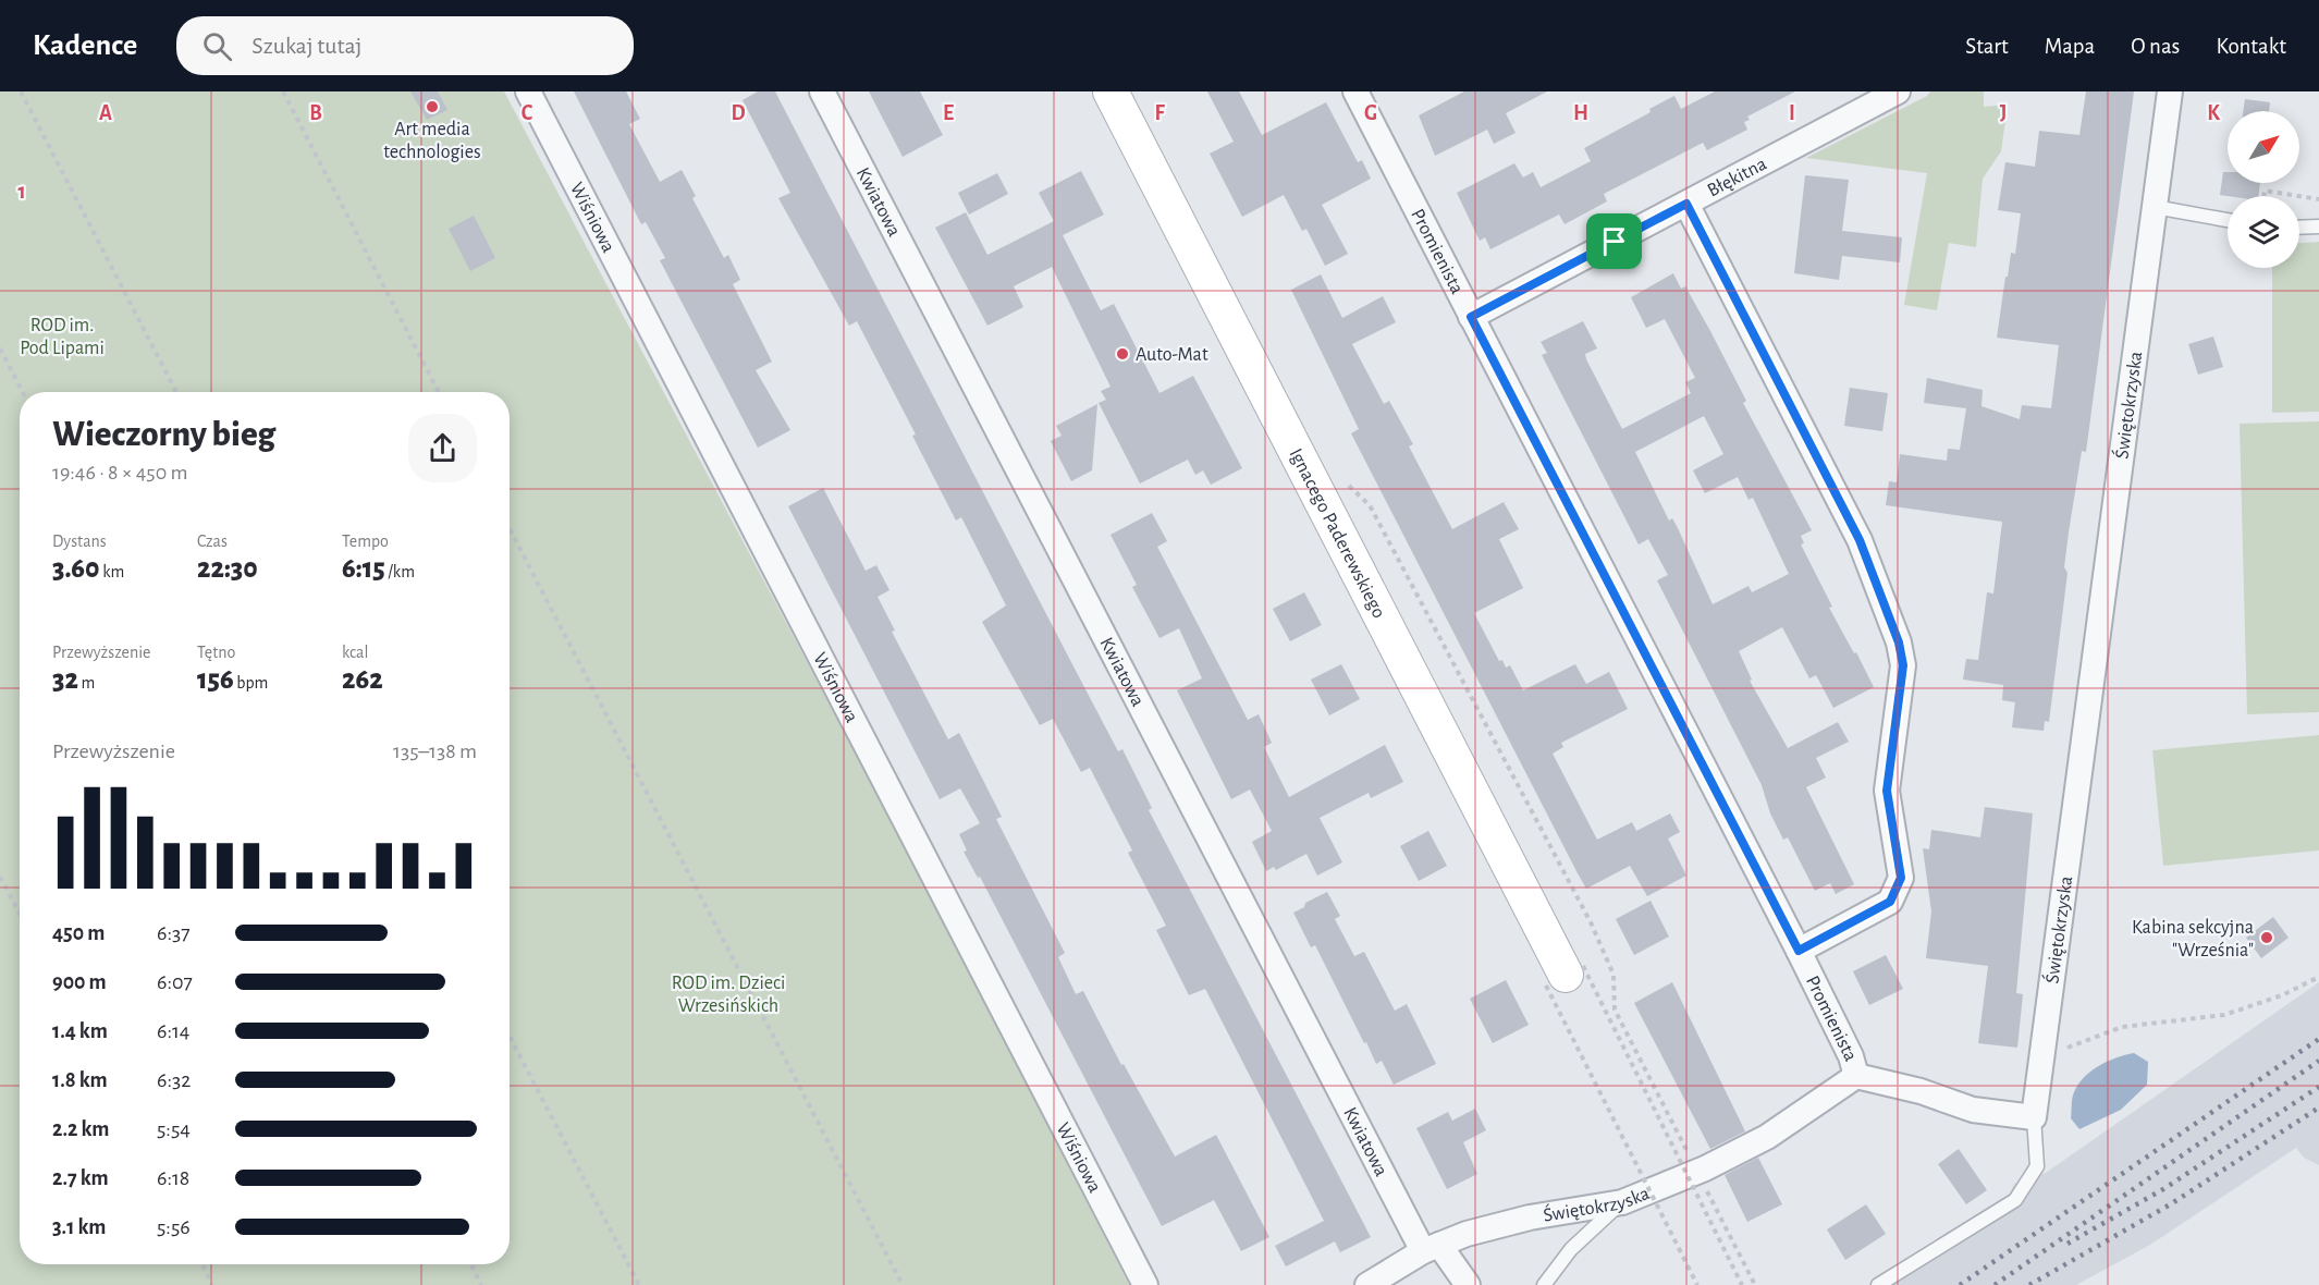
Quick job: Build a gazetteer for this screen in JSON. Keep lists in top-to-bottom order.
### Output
{
  "streets": {
    "street": [
      "Błękitna",
      "Kwiatowa",
      "Wiśniowa",
      "Promienista",
      "Świętokrzyska",
      "Ignacego Paderewskiego"
    ]
  },
  "crossings": [
    ["Błękitna", "Promienista"],
    ["Kwiatowa", "Świętokrzyska"],
    ["Promienista", "Świętokrzyska"]
  ],
  "parks": ["ROD im. Pod Lipami", "ROD im. Dzieci Wrzesińskich"],
  "places": ["Art media technologies", "Auto-Mat", "Kabina sekcyjna \"Września\""],
  "north": "top right",
  "page": {
    "header": "Kadence",
    "search": "Szukaj tutaj",
    "nav": [
      "Start",
      "Mapa",
      "O nas",
      "Kontakt"
    ],
    "heading": ["Wieczorny bieg", "19:46 · 8 × 450 m"],
    "stats": [
      ["Dystans", "3.60 km"],
      ["Czas", "22:30"],
      ["Tempo", "6:15 /km"],
      ["Przewyższenie", "32 m"],
      ["Tętno", "156 bpm"],
      ["kcal", "262"]
    ],
    "chart": ["Przewyższenie", "135–138 m"],
    "list": [
      {
        "name": "450 m",
        "note": "6:37"
      },
      {
        "name": "900 m",
        "note": "6:07"
      },
      {
        "name": "1.4 km",
        "note": "6:14"
      },
      {
        "name": "1.8 km",
        "note": "6:32"
      },
      {
        "name": "2.2 km",
        "note": "5:54"
      },
      {
        "name": "2.7 km",
        "note": "6:18"
      },
      {
        "name": "3.1 km",
        "note": "5:56"
      }
    ]
  },
  "grid": {
    "columns": [
      "A",
      "B",
      "C",
      "D",
      "E",
      "F",
      "G",
      "H",
      "I",
      "J",
      "K"
    ],
    "rows": ["1"]
  }
}
